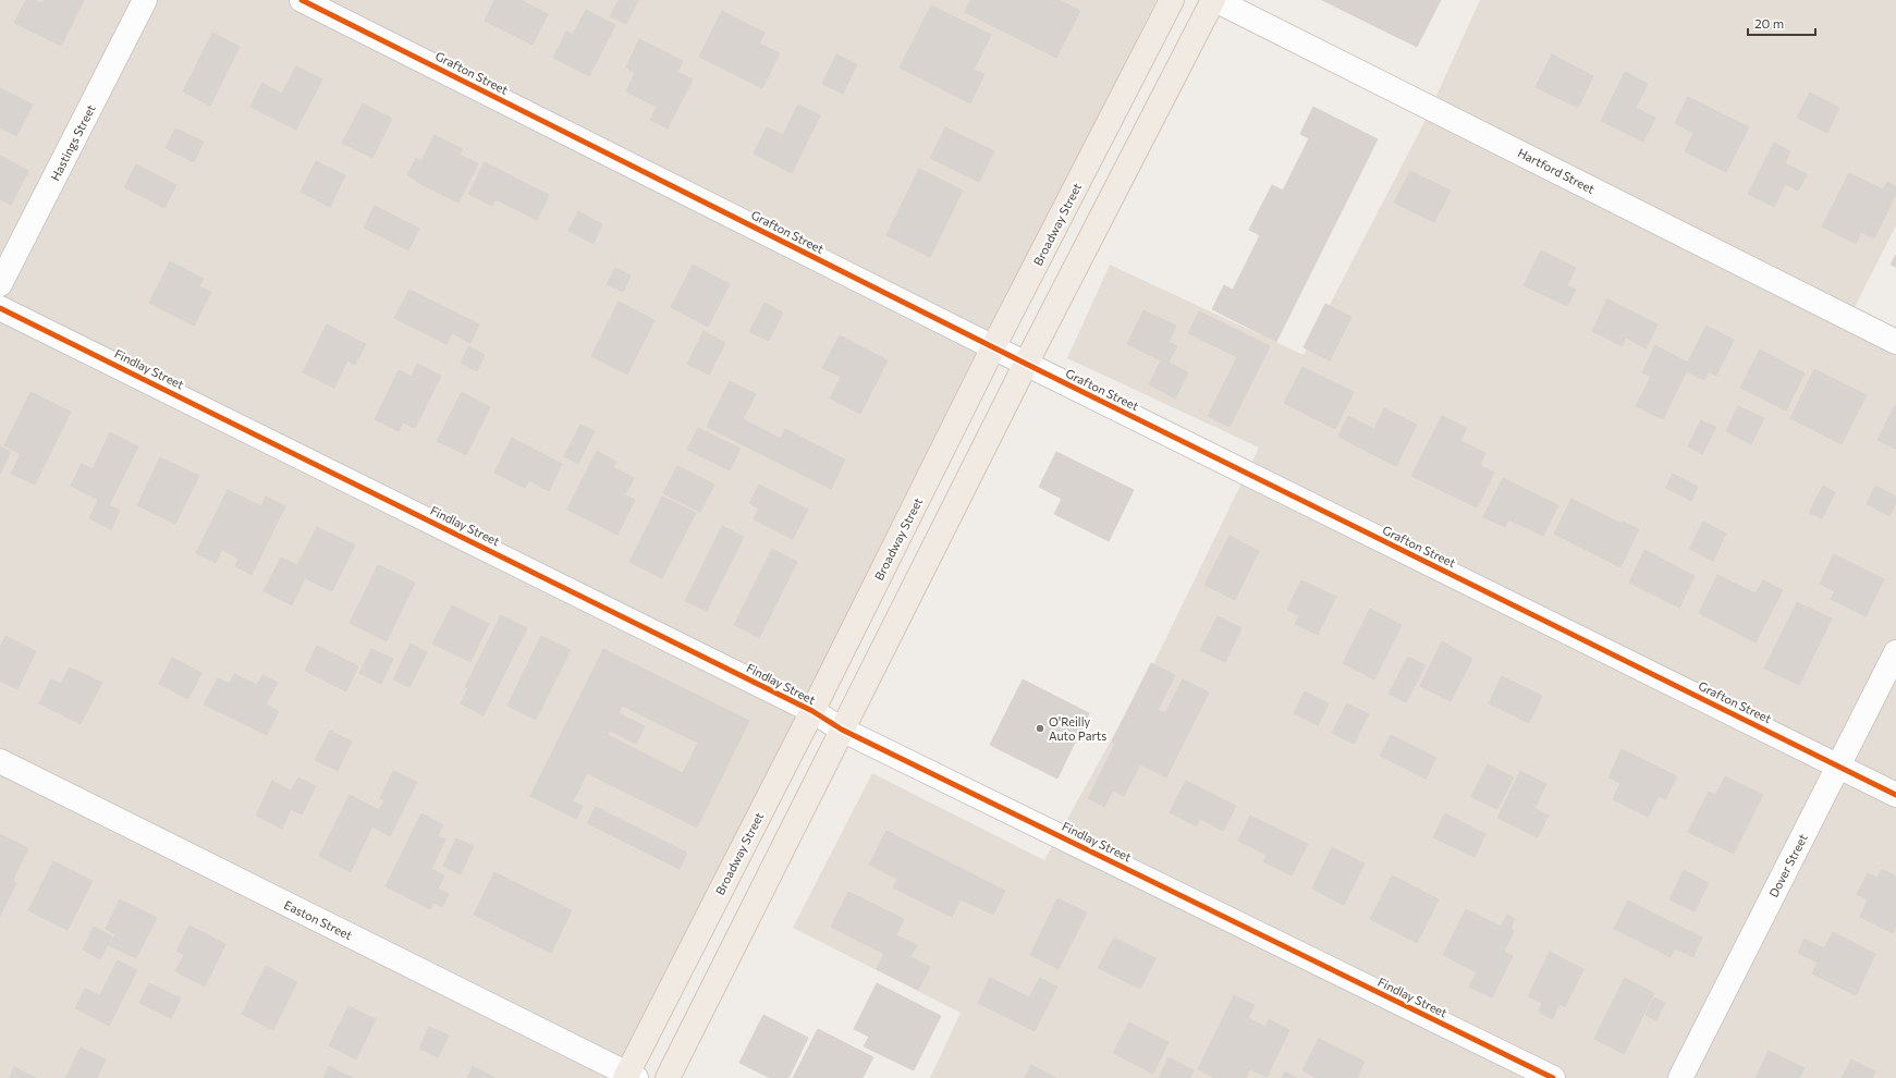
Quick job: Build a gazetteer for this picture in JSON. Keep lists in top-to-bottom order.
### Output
{
  "streets": {
    "main road": ["Broadway Street"],
    "street": [
      "Grafton Street",
      "Hastings Street",
      "Hartford Street",
      "Findlay Street",
      "Dover Street",
      "Easton Street"
    ]
  },
  "crossings": [
    ["Grafton Street", "Broadway Street"],
    ["Grafton Street", "Dover Street"],
    ["Broadway Street", "Findlay Street"],
    ["Broadway Street", "Easton Street"]
  ],
  "places": ["O'Reilly Auto Parts"],
  "scale_bar": "20 m"
}
